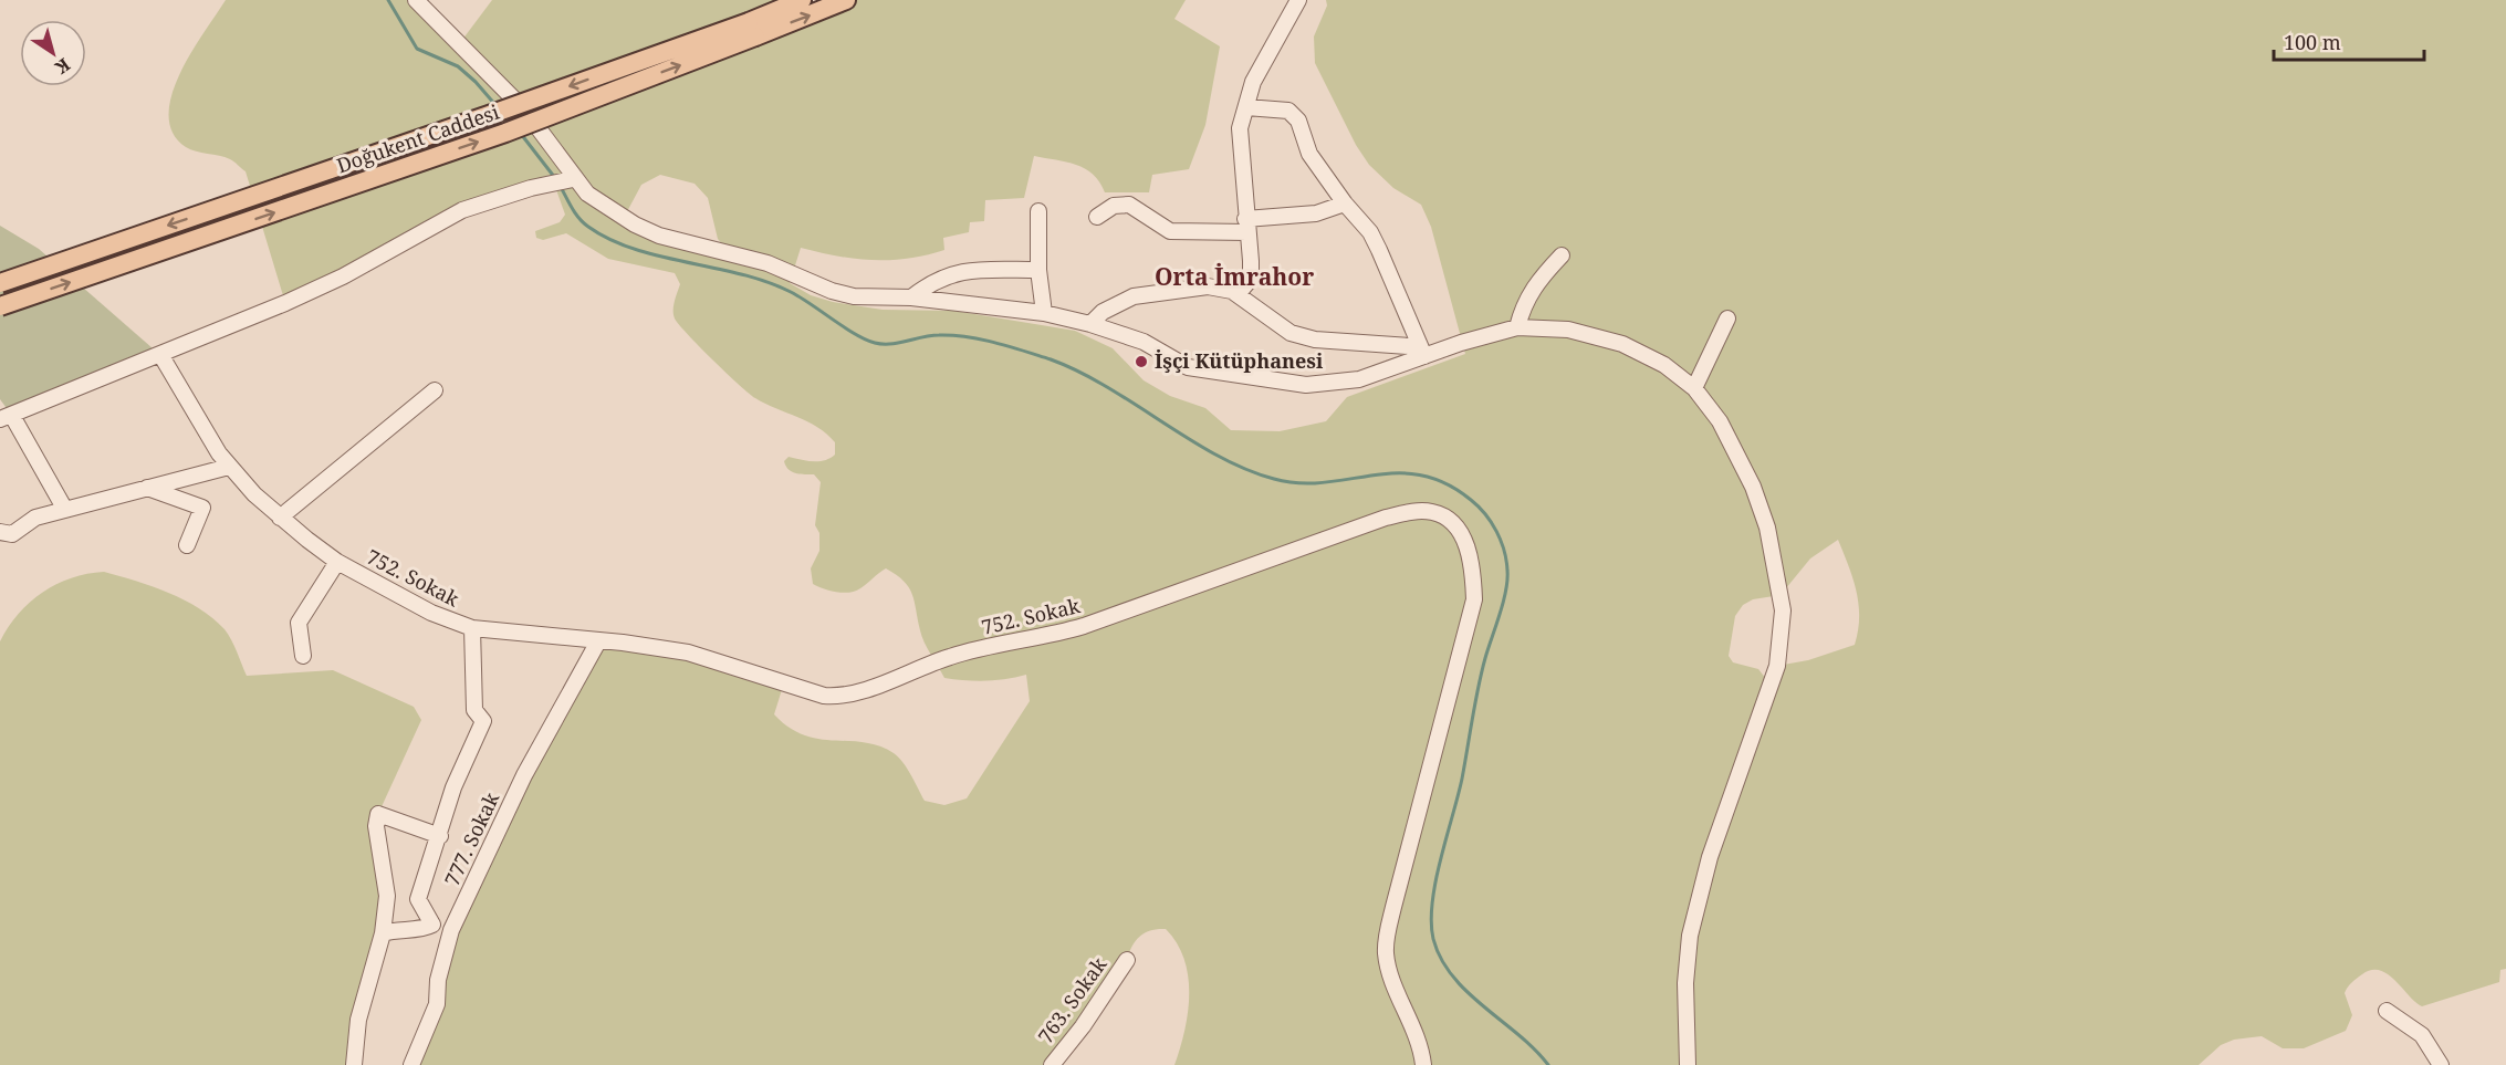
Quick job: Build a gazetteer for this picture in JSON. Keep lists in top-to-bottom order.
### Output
{
  "streets": {
    "main road": ["Doğukent Caddesi"],
    "street": ["752. Sokak", "777. Sokak", "763. Sokak"]
  },
  "crossings": [
    ["752. Sokak", "777. Sokak"]
  ],
  "districts": ["Orta İmrahor"],
  "places": ["İşçi Kütüphanesi"],
  "scale_bar": "100 m",
  "north": "bottom right"
}
